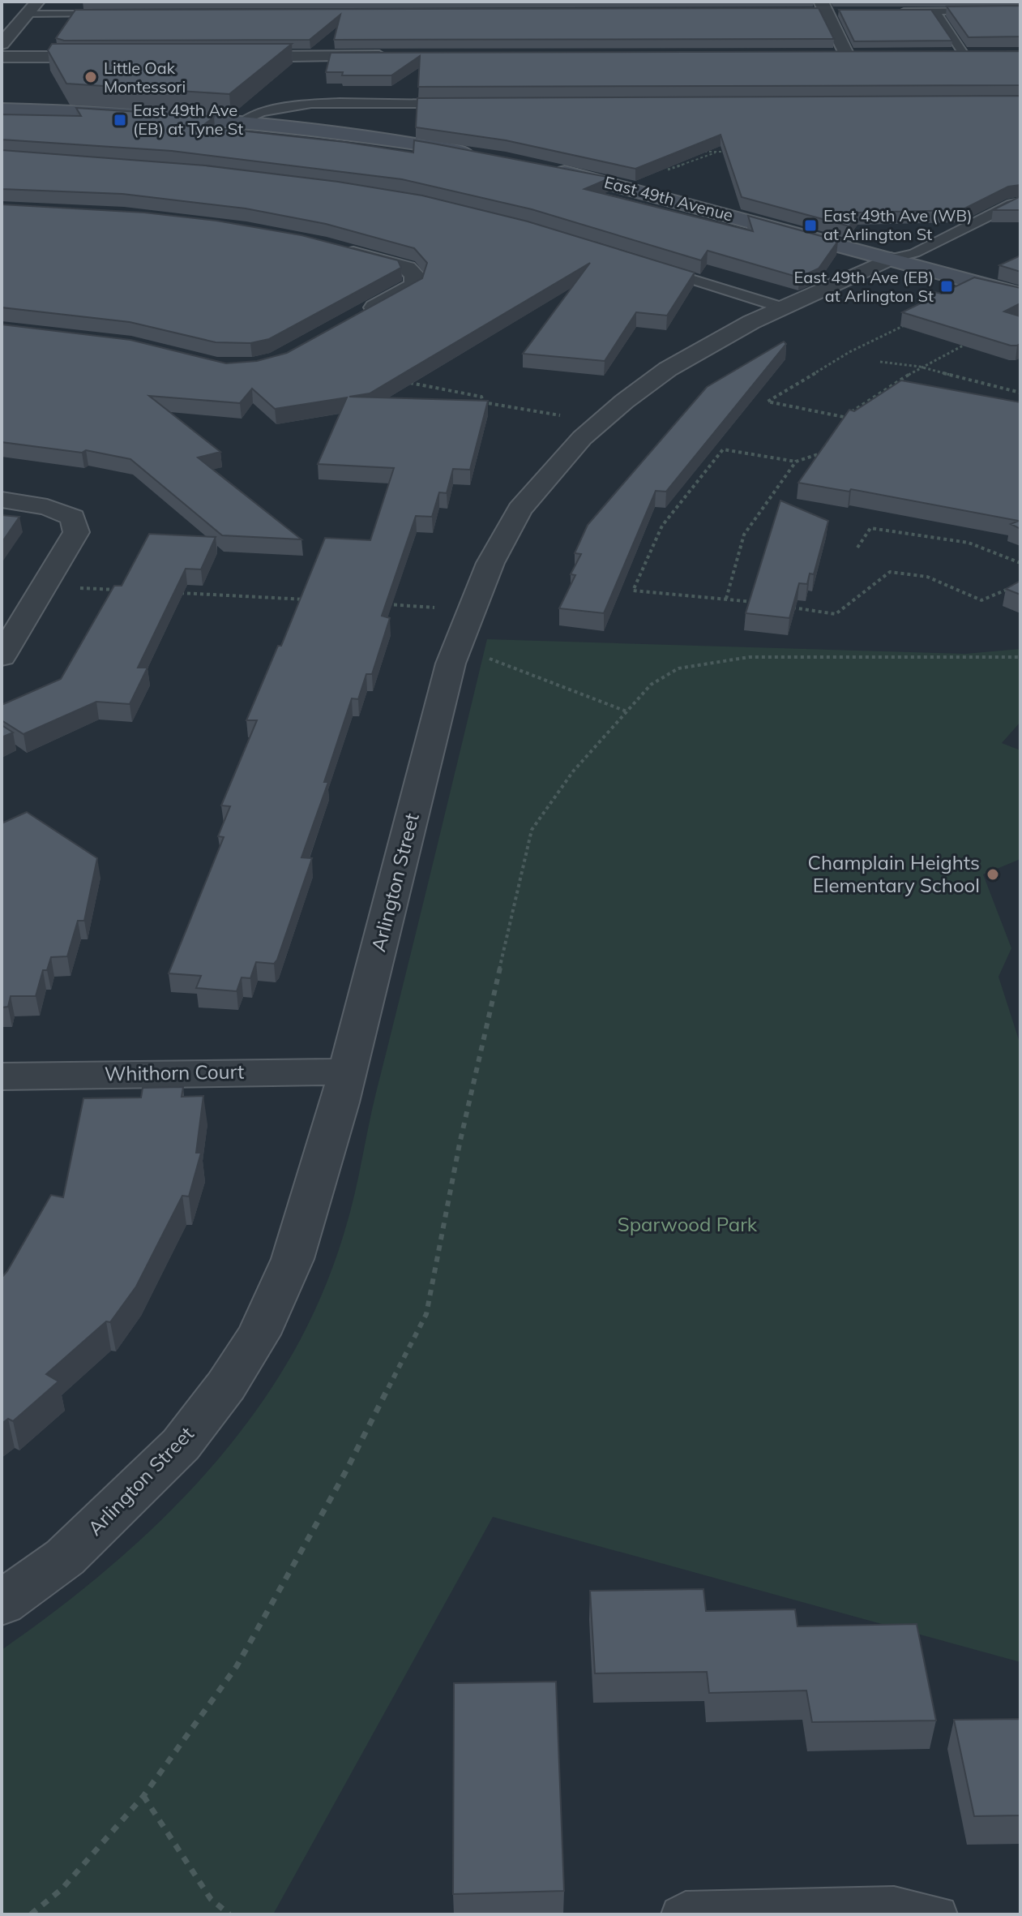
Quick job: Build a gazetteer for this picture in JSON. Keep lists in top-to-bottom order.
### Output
{
  "streets": {
    "street": ["East 49th Avenue", "Arlington Street", "Whithorn Court"]
  },
  "crossings": [
    ["East 49th Avenue", "Arlington Street"],
    ["Arlington Street", "Whithorn Court"]
  ],
  "parks": ["Sparwood Park"],
  "places": {
    "other": ["Little Oak Montessori", "Champlain Heights Elementary School"],
    "transit": ["East 49th Ave (EB) at Tyne St", "East 49th Ave (WB) at Arlington St", "East 49th Ave (EB) at Arlington St"]
  }
}
